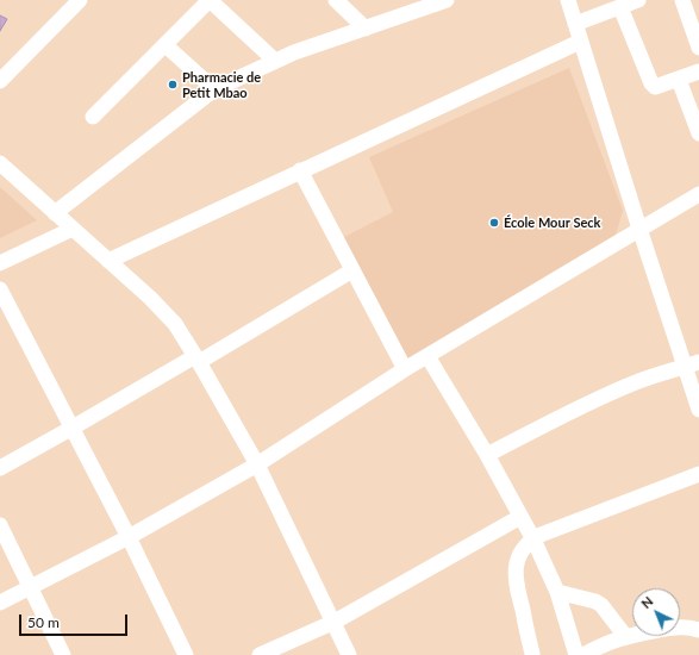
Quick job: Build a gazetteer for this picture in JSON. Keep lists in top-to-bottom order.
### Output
{
  "places": ["Pharmacie de Petit Mbao", "École Mour Seck"],
  "scale_bar": "50 m",
  "north": "top left"
}
